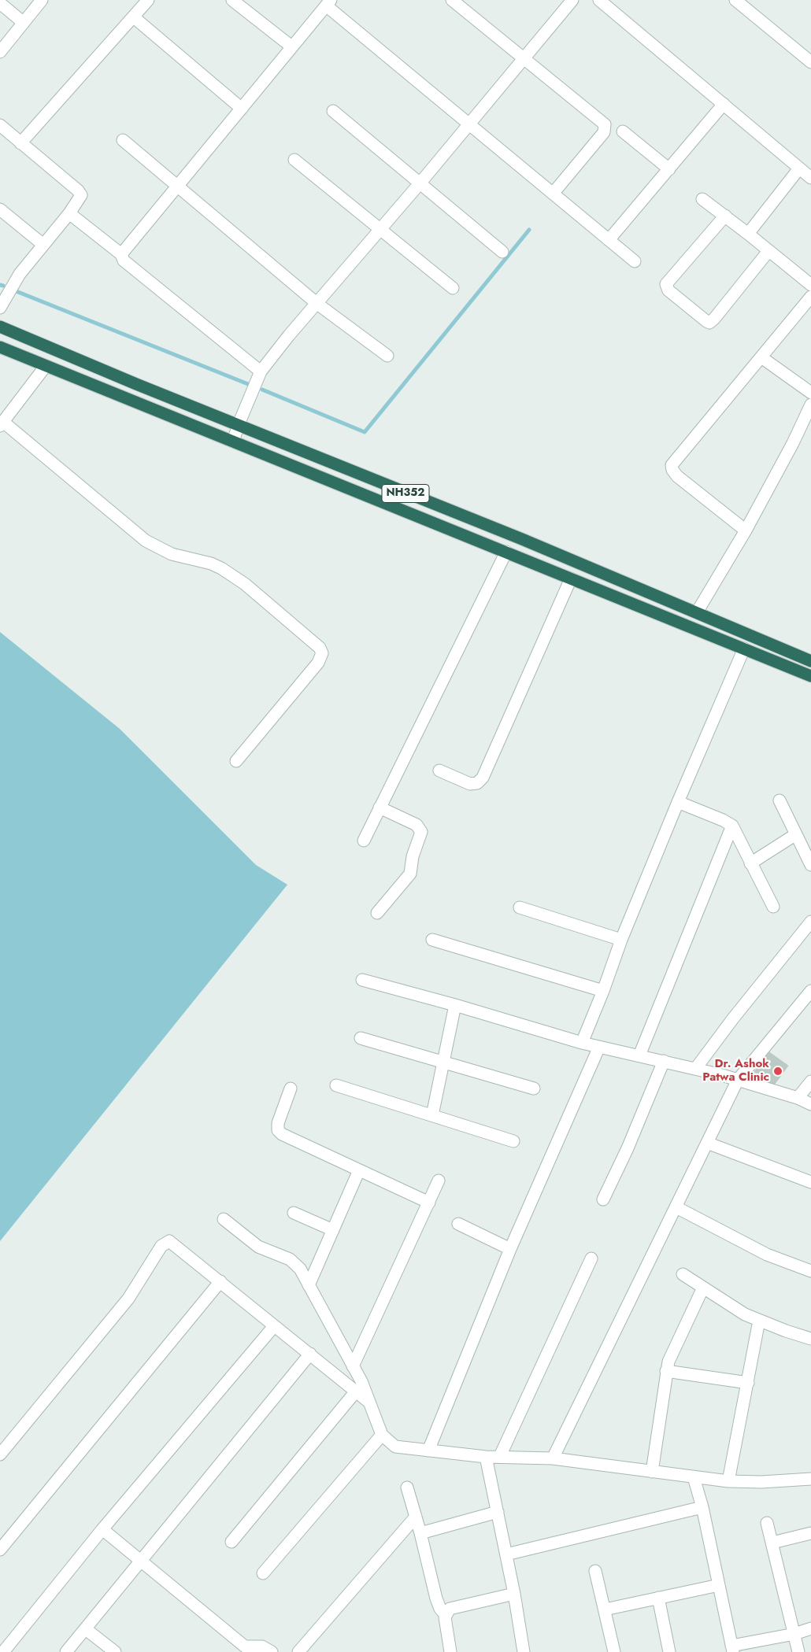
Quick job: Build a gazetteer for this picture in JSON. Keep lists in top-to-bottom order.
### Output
{
  "streets": {
    "highway": ["NH352"]
  },
  "places": ["Dr. Ashok Patwa Clinic"]
}
